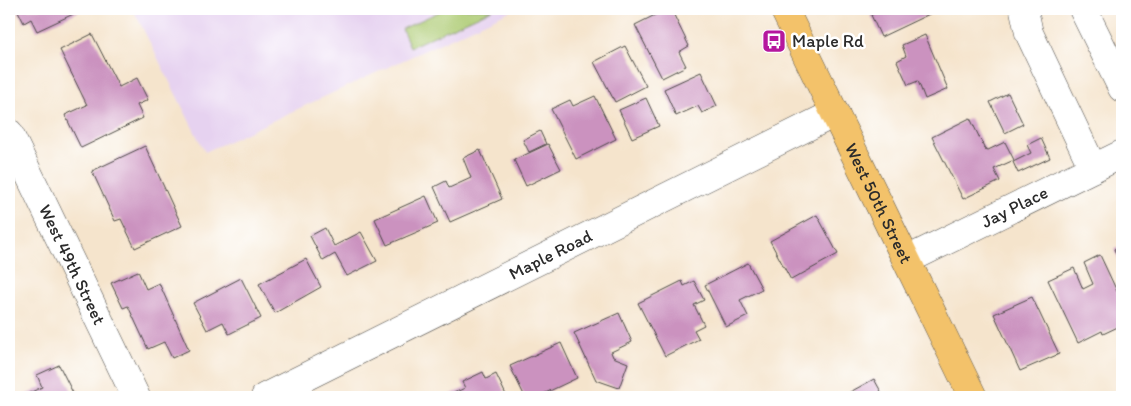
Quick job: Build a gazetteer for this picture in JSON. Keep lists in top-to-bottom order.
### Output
{
  "streets": {
    "main road": ["West 50th Street"],
    "street": ["Jay Place", "Maple Road", "West 49th Street"]
  },
  "crossings": [
    ["West 50th Street", "Jay Place"],
    ["West 50th Street", "Maple Road"]
  ],
  "places": {
    "bus stop": ["Maple Rd"]
  }
}
